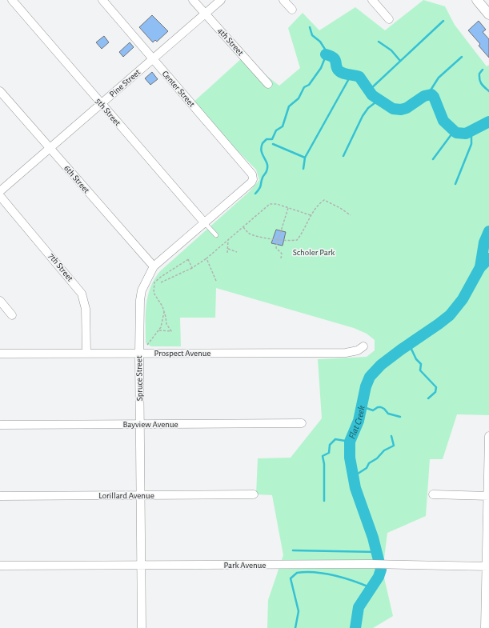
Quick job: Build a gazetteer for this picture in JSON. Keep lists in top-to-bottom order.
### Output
{
  "streets": {
    "street": [
      "4th Street",
      "Pine Street",
      "Center Street",
      "5th Street",
      "6th Street",
      "7th Street",
      "Prospect Avenue",
      "Spruce Street",
      "Bayview Avenue",
      "Lorillard Avenue",
      "Park Avenue"
    ]
  },
  "crossings": [
    ["4th Street", "Pine Street"],
    ["Pine Street", "Center Street"],
    ["Pine Street", "5th Street"],
    ["Pine Street", "6th Street"],
    ["Center Street", "Spruce Street"],
    ["5th Street", "Spruce Street"],
    ["6th Street", "Spruce Street"],
    ["7th Street", "Prospect Avenue"],
    ["Prospect Avenue", "Spruce Street"],
    ["Spruce Street", "Bayview Avenue"],
    ["Spruce Street", "Lorillard Avenue"],
    ["Spruce Street", "Park Avenue"]
  ],
  "water": ["Flat Creek"],
  "parks": ["Scholer Park"]
}
